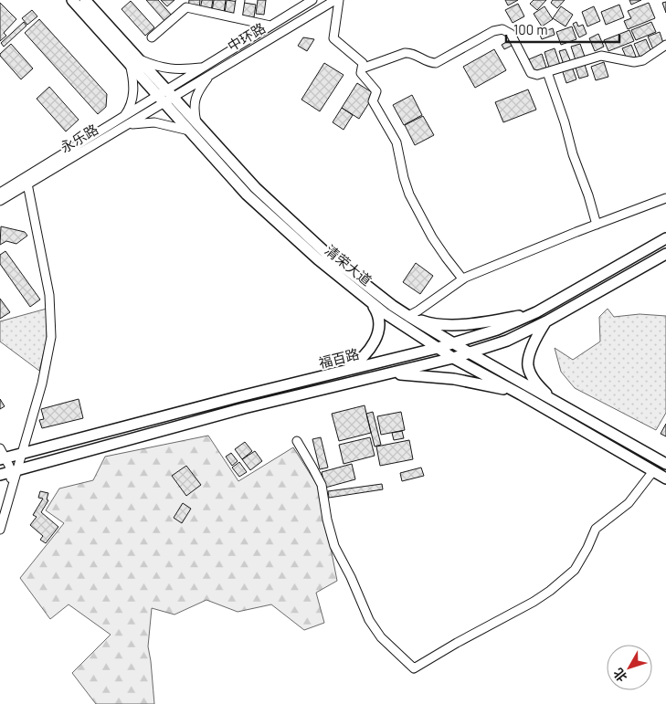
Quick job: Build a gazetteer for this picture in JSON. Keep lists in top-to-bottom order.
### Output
{
  "streets": {
    "main road": ["清荣大道", "福百路"],
    "street": ["中环路", "永乐路"]
  },
  "crossings": [
    ["中环路", "永乐路"],
    ["中环路", "清荣大道"],
    ["永乐路", "清荣大道"],
    ["清荣大道", "福百路"]
  ],
  "scale_bar": "100 m",
  "north": "bottom left"
}
